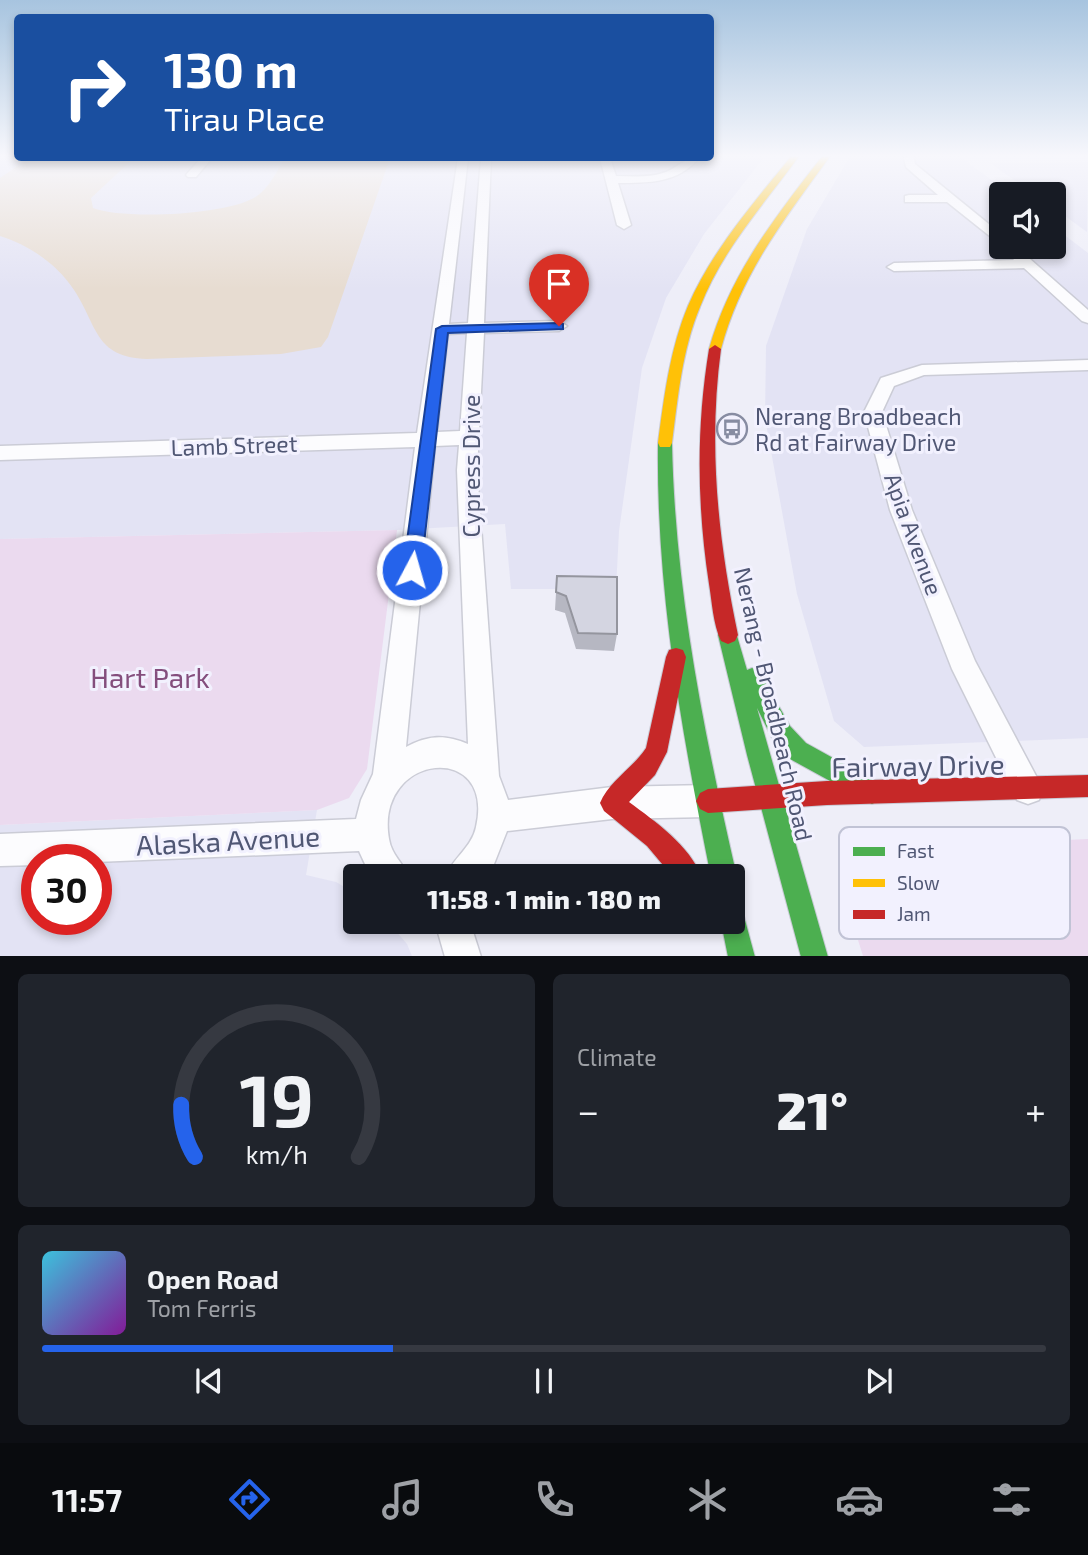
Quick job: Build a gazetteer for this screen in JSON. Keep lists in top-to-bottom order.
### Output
{
  "streets": {
    "main road": ["Nerang - Broadbeach Road", "Fairway Drive"],
    "street": [
      "Lamb Street",
      "Cypress Drive",
      "Apia Avenue",
      "Alaska Avenue"
    ]
  },
  "crossings": [
    ["Lamb Street", "Cypress Drive"],
    ["Apia Avenue", "Fairway Drive"],
    ["Nerang - Broadbeach Road", "Fairway Drive"]
  ],
  "parks": ["Hart Park"],
  "places": {
    "bus stop": ["Nerang Broadbeach Rd at Fairway Drive"]
  },
  "legend": ["Fast", "Slow", "Jam"],
  "page": {
    "turn": ["130 m", "Tirau Place"],
    "limit": "30",
    "trip": "11:58 · 1 min · 180 m",
    "tile": "Climate",
    "heat": ["−", "21°", "+"],
    "song": ["Open Road", "Tom Ferris"],
    "tabs": "11:57",
    "gauge": ["19", "km/h"]
  }
}
